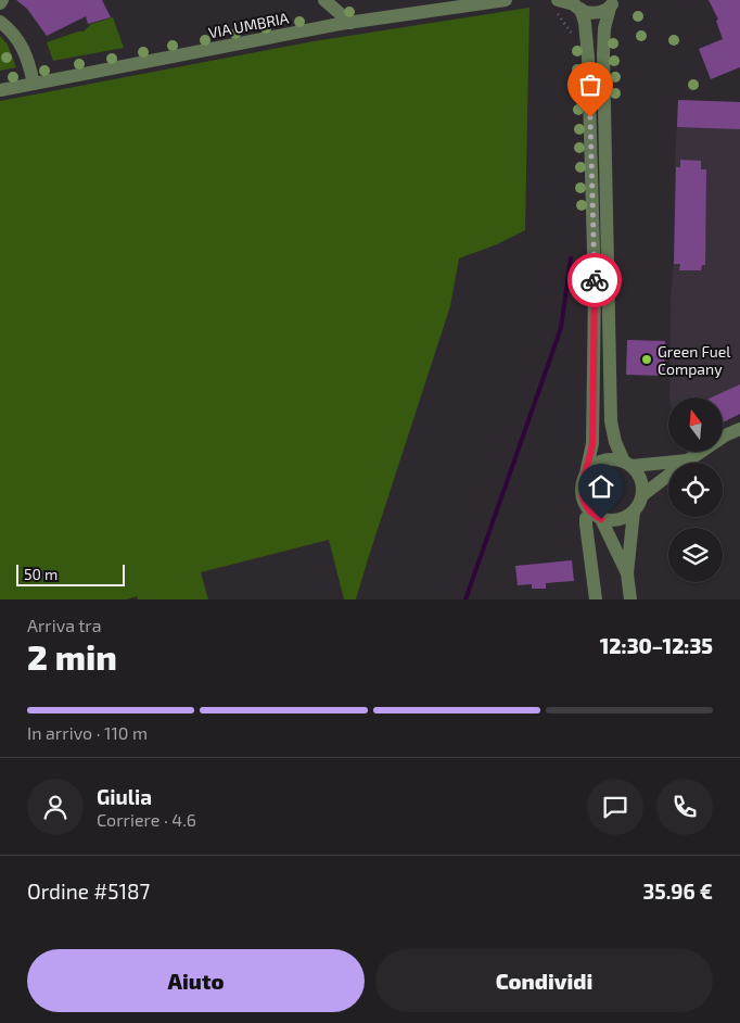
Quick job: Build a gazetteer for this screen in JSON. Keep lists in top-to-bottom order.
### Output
{
  "streets": {
    "street": ["VIA UMBRIA"]
  },
  "places": ["Green Fuel Company"],
  "scale_bar": "50 m",
  "north": "top",
  "page": {
    "scale": "50 m",
    "heading": ["2 min", "Arriva tra", "12:30–12:35"],
    "panel": [
      "Giulia",
      "Corriere · 4.6",
      "Ordine #5187",
      "35.96 €"
    ],
    "bar": "In arrivo · 110 m",
    "buttons": ["Aiuto", "Condividi"]
  }
}
